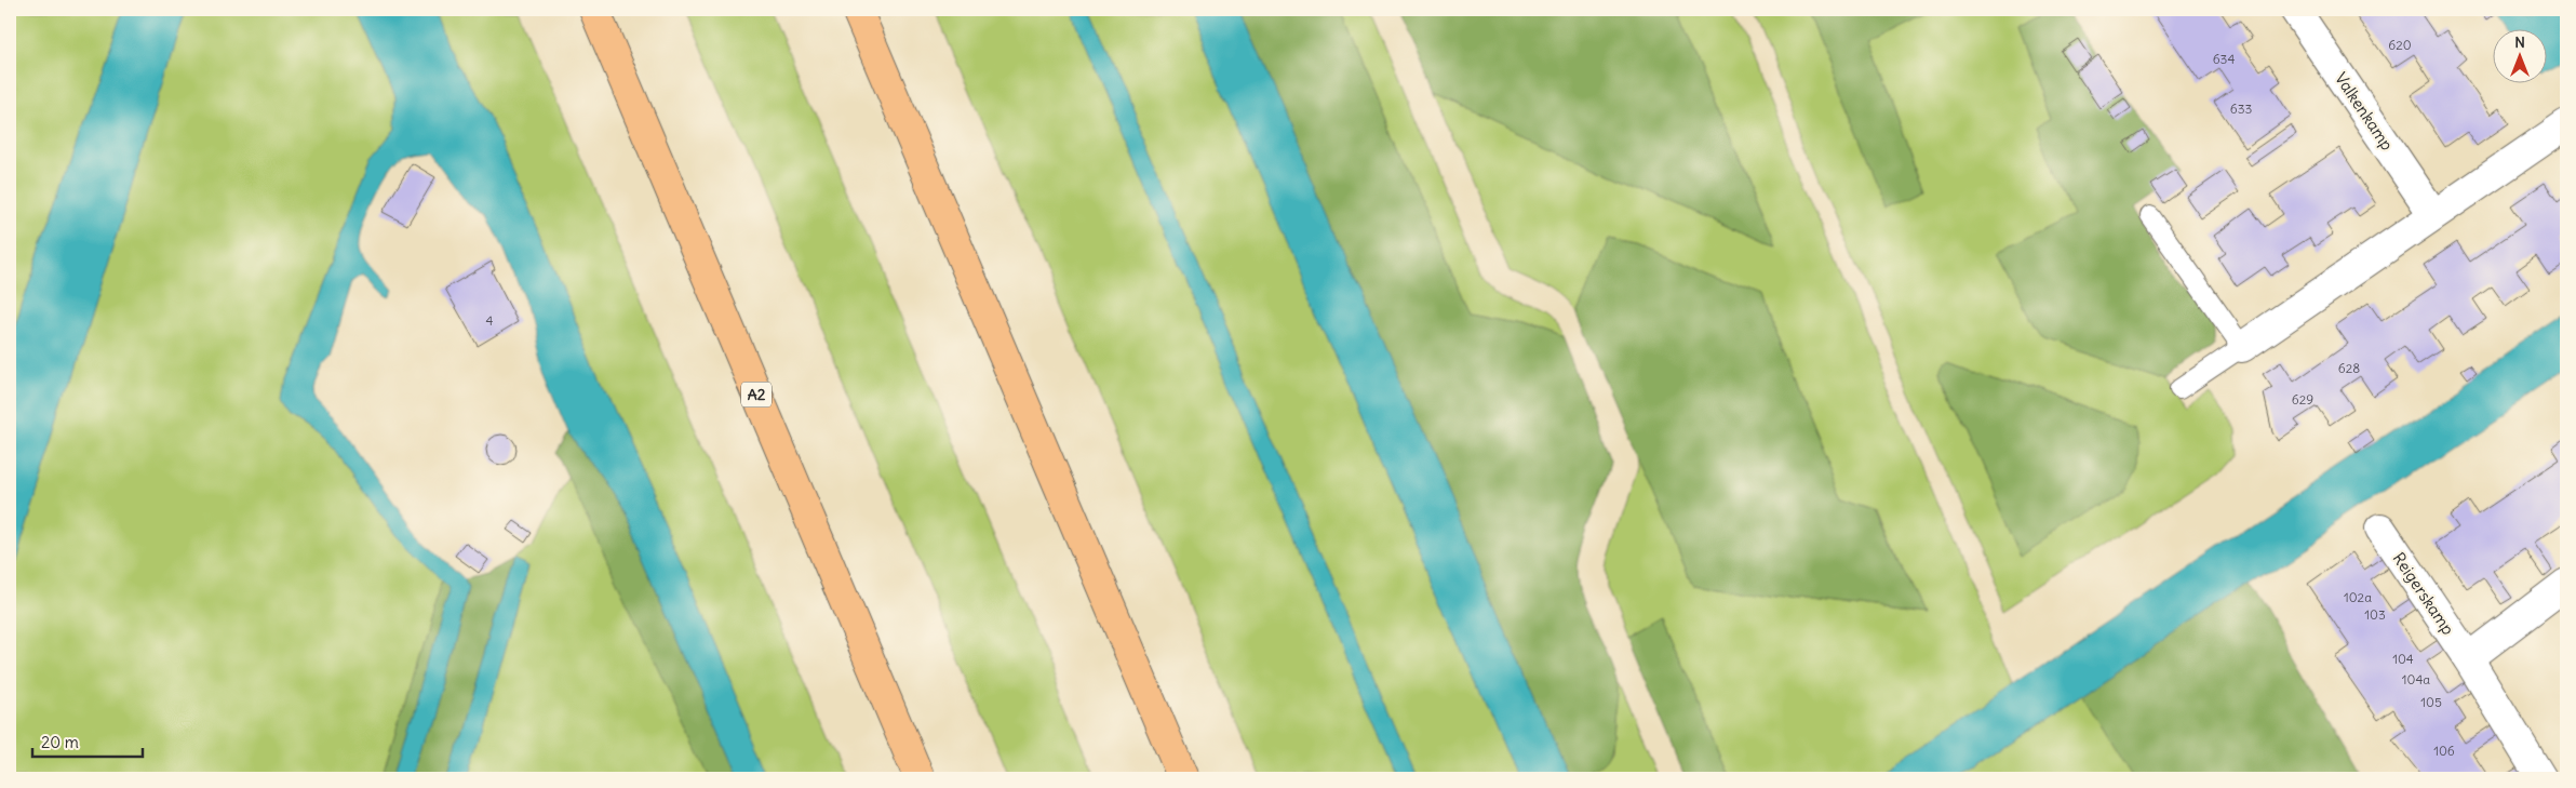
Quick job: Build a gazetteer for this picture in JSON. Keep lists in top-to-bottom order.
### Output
{
  "streets": {
    "highway": ["A2"],
    "street": ["Valkenkamp", "Reigerskamp"]
  },
  "house_numbers": [
    "620",
    "634",
    "633",
    "4",
    "628",
    "629",
    "102a",
    "103",
    "104",
    "104a",
    "105",
    "106"
  ],
  "scale_bar": "20 m",
  "north": "top"
}
